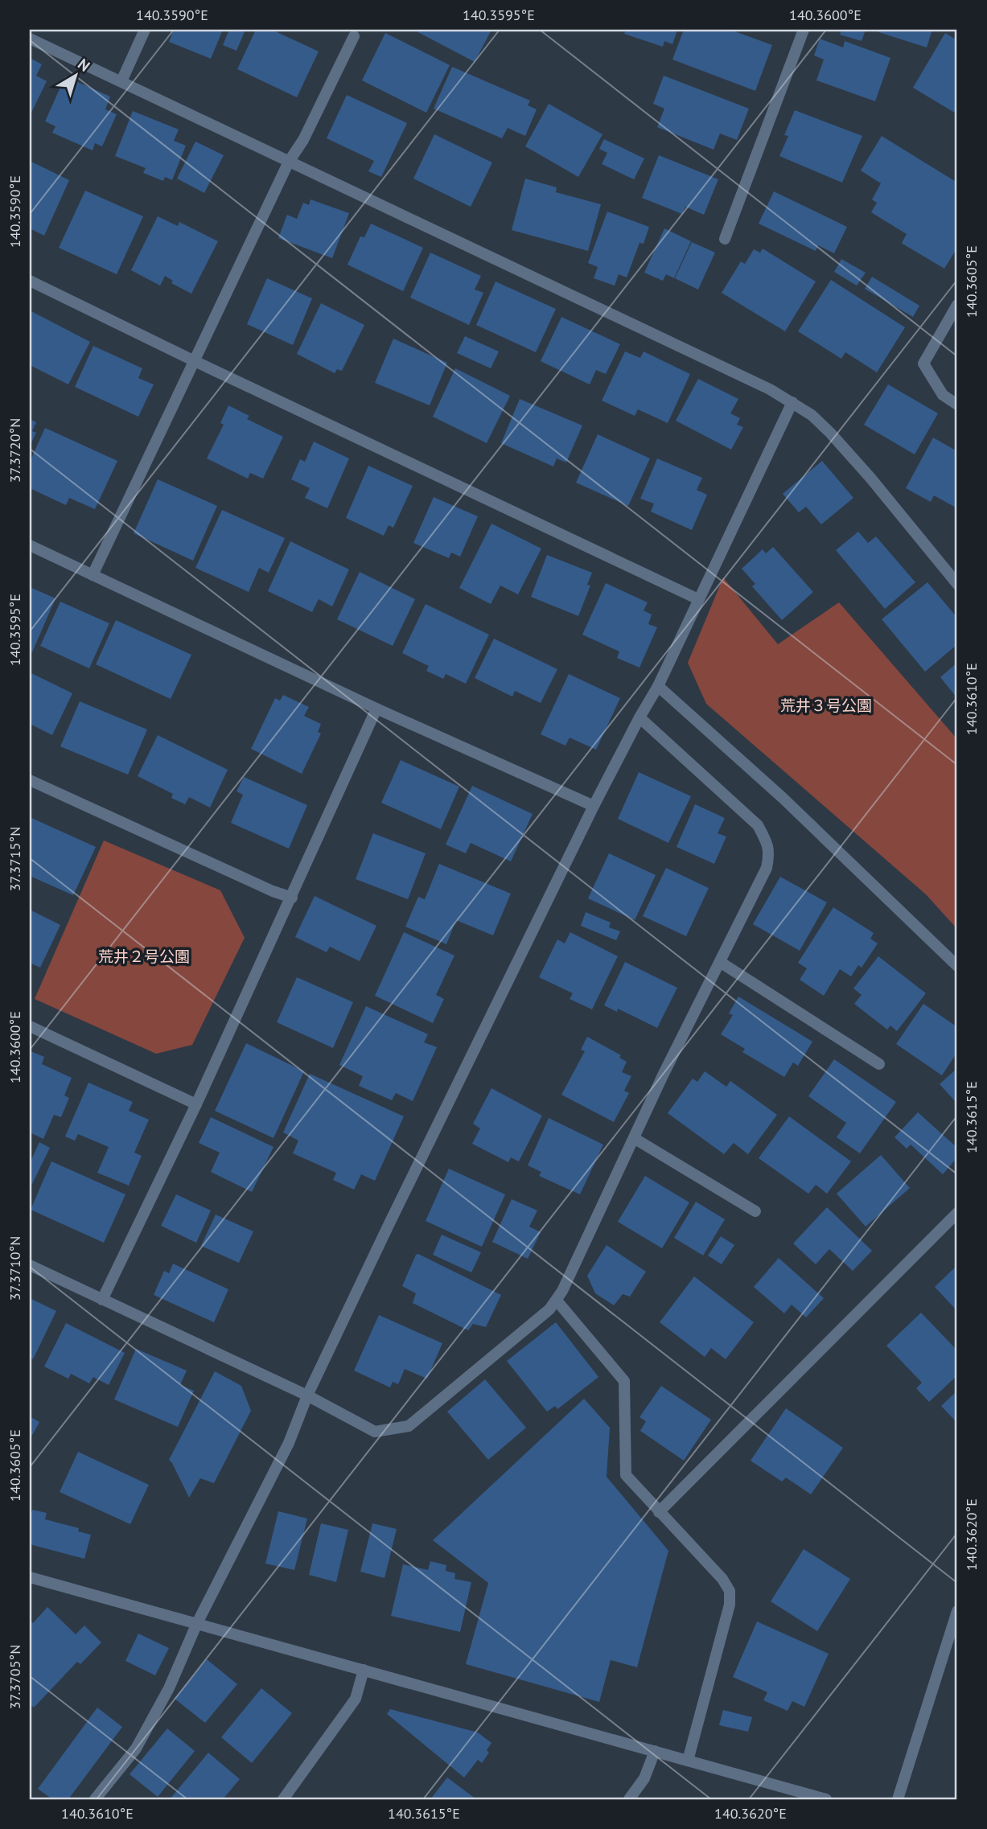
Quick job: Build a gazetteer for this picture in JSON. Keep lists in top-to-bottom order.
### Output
{
  "parks": ["荒井３号公園", "荒井２号公園"],
  "north": "top right",
  "coordinates": [
    "140.3590°E",
    "140.3595°E",
    "140.3600°E",
    "140.3605°E",
    "37.3720°N",
    "140.3610°E",
    "37.3715°N",
    "140.3615°E",
    "37.3710°N",
    "140.3620°E",
    "37.3705°N"
  ]
}
